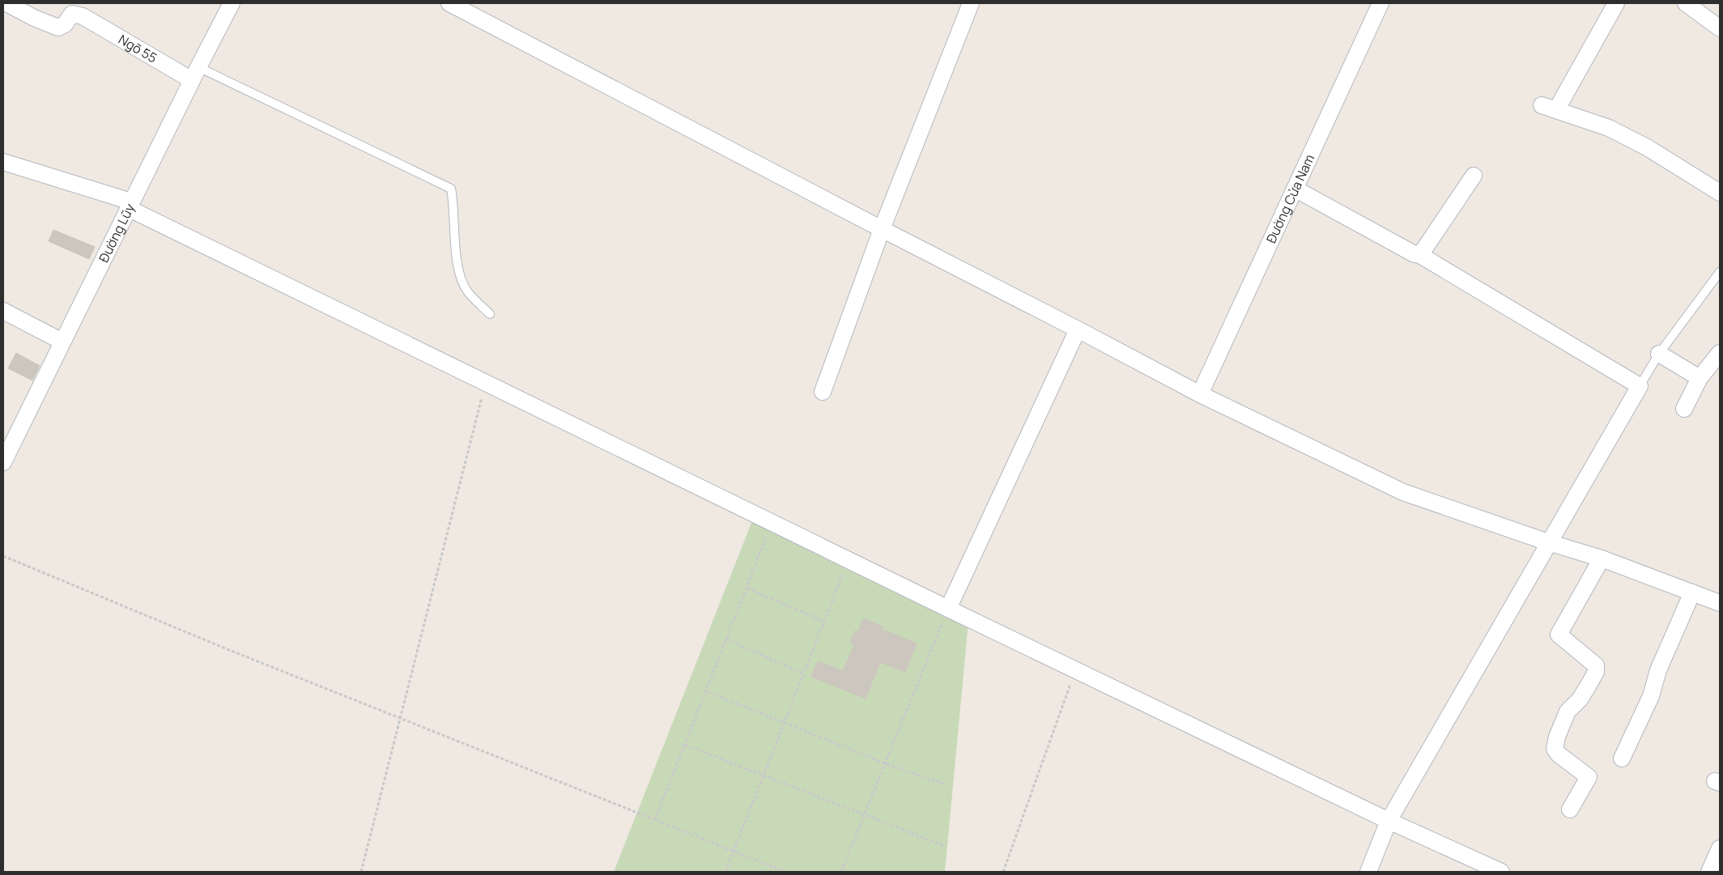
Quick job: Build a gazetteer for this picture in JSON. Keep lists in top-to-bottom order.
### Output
{
  "streets": {
    "street": ["Ngõ 55", "Đường Cửa Nam", "Đường Lũy"]
  },
  "crossings": [
    ["Ngõ 55", "Đường Lũy"]
  ]
}
